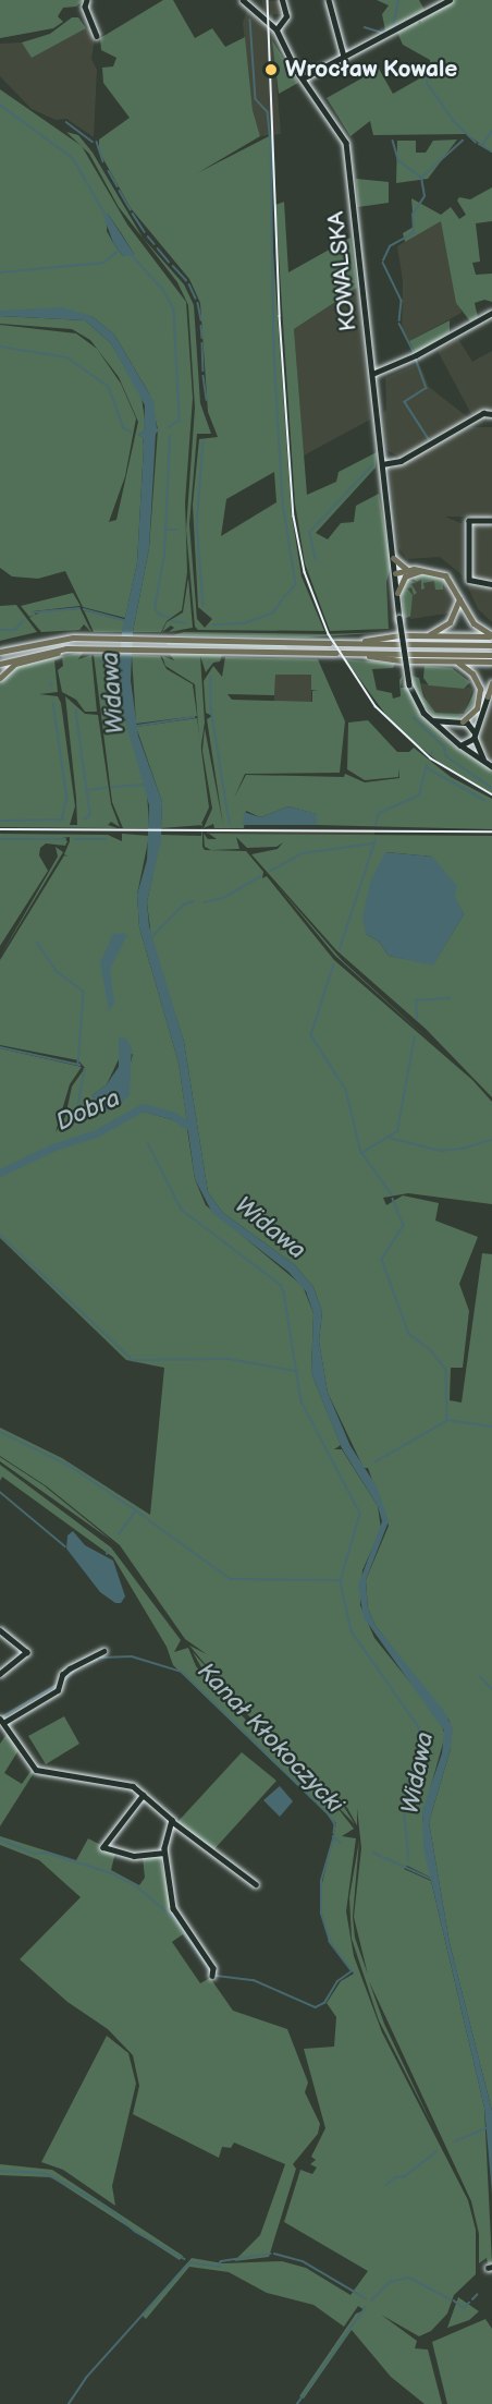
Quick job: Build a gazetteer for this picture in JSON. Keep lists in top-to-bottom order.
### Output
{
  "streets": {
    "street": ["KOWALSKA"]
  },
  "water": ["Widawa", "Dobra", "Kanał Kłokoczycki"],
  "places": ["Wrocław Kowale"]
}
